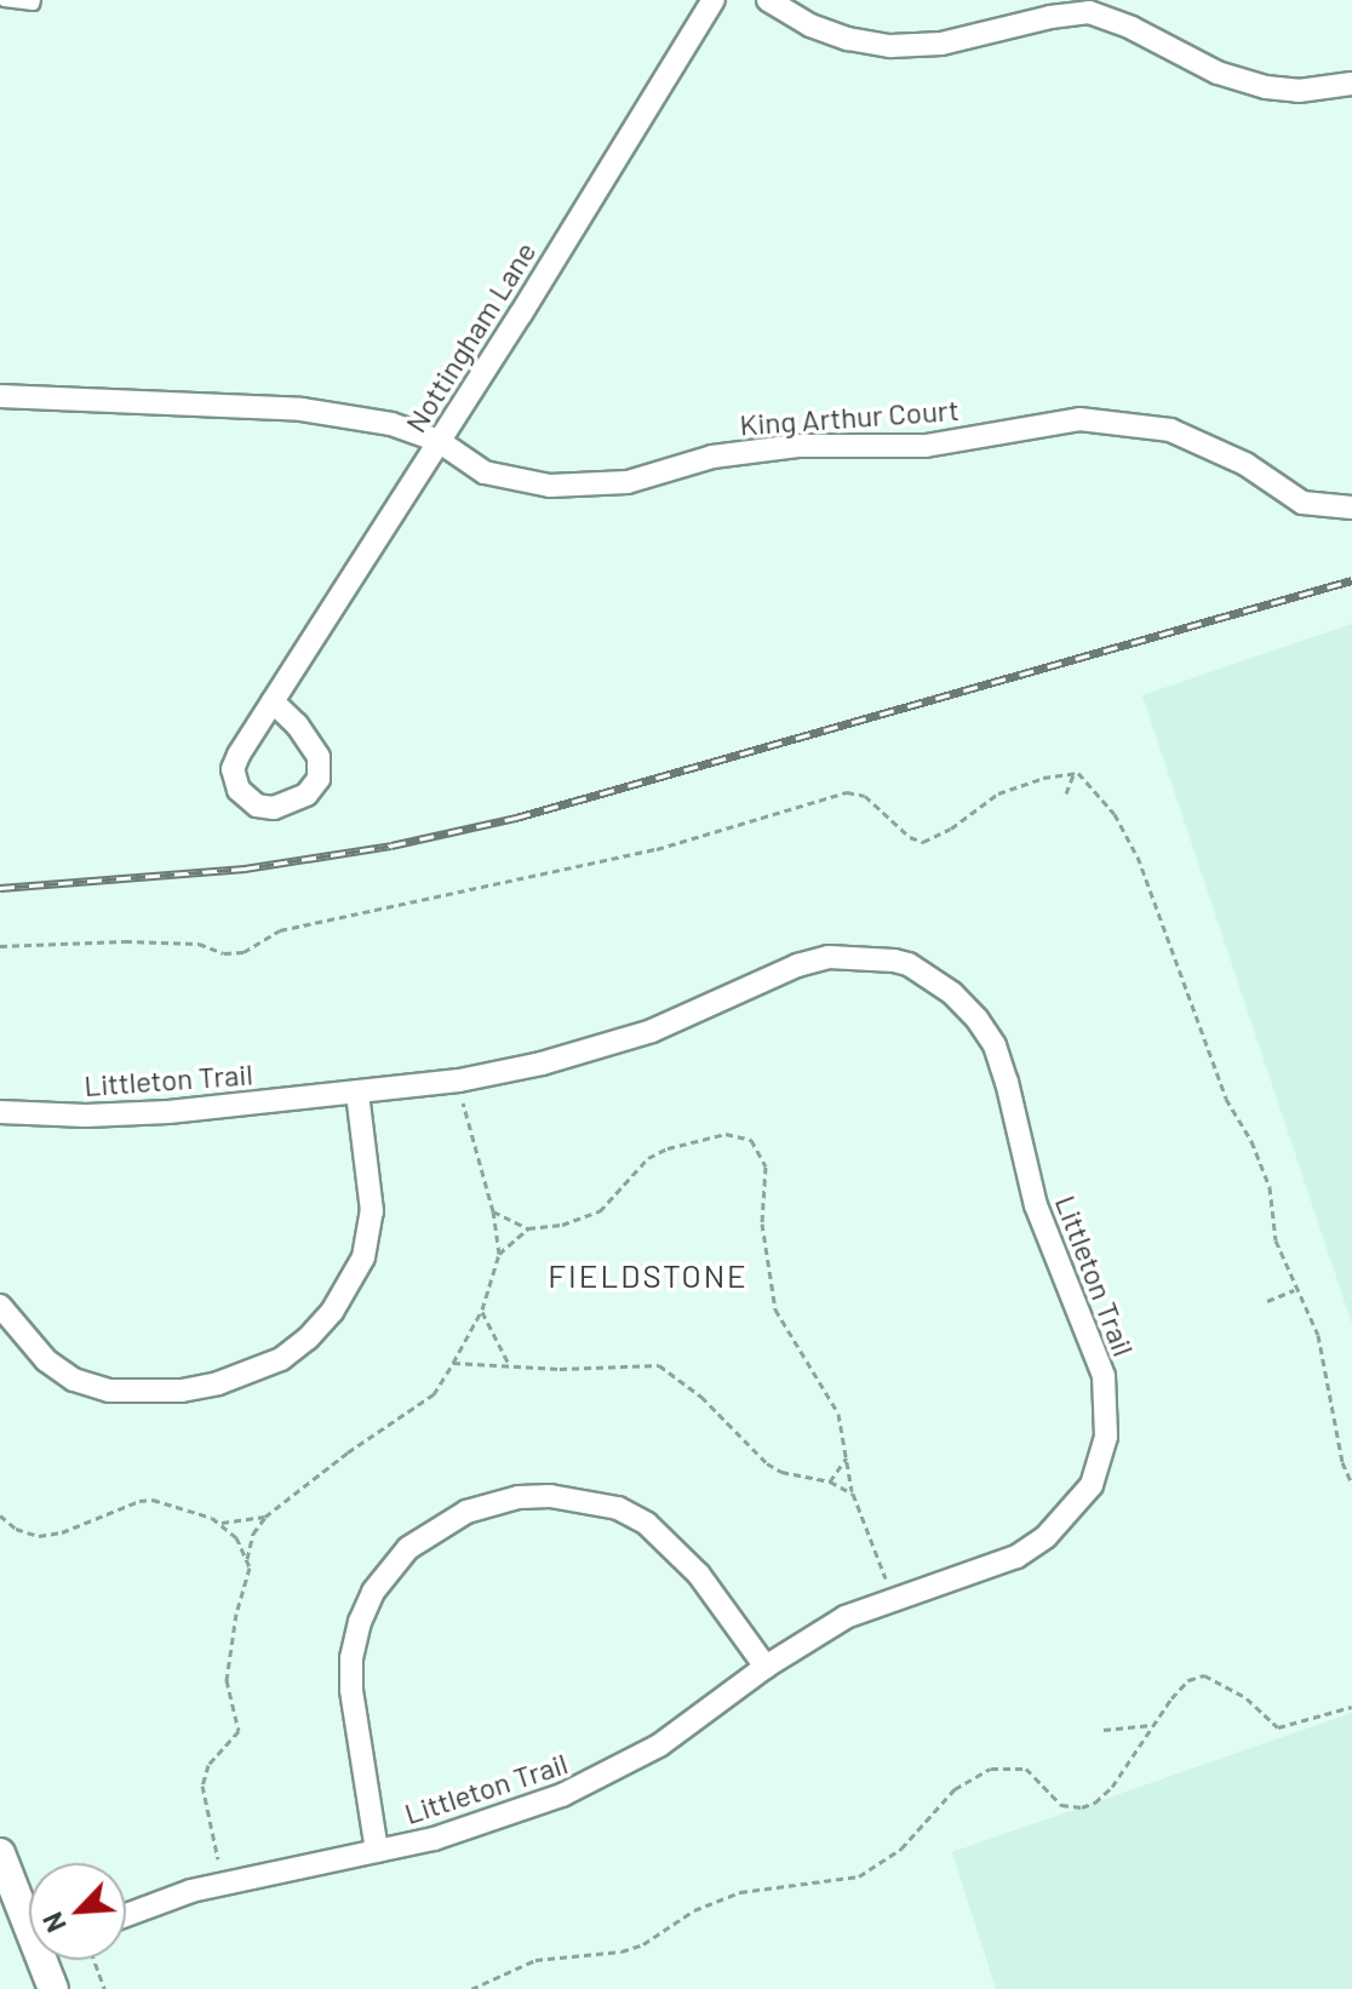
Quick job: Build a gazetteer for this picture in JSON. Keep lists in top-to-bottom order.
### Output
{
  "streets": {
    "street": ["Nottingham Lane", "King Arthur Court", "Littleton Trail"]
  },
  "crossings": [
    ["Nottingham Lane", "King Arthur Court"]
  ],
  "districts": ["FIELDSTONE"],
  "north": "bottom left"
}
